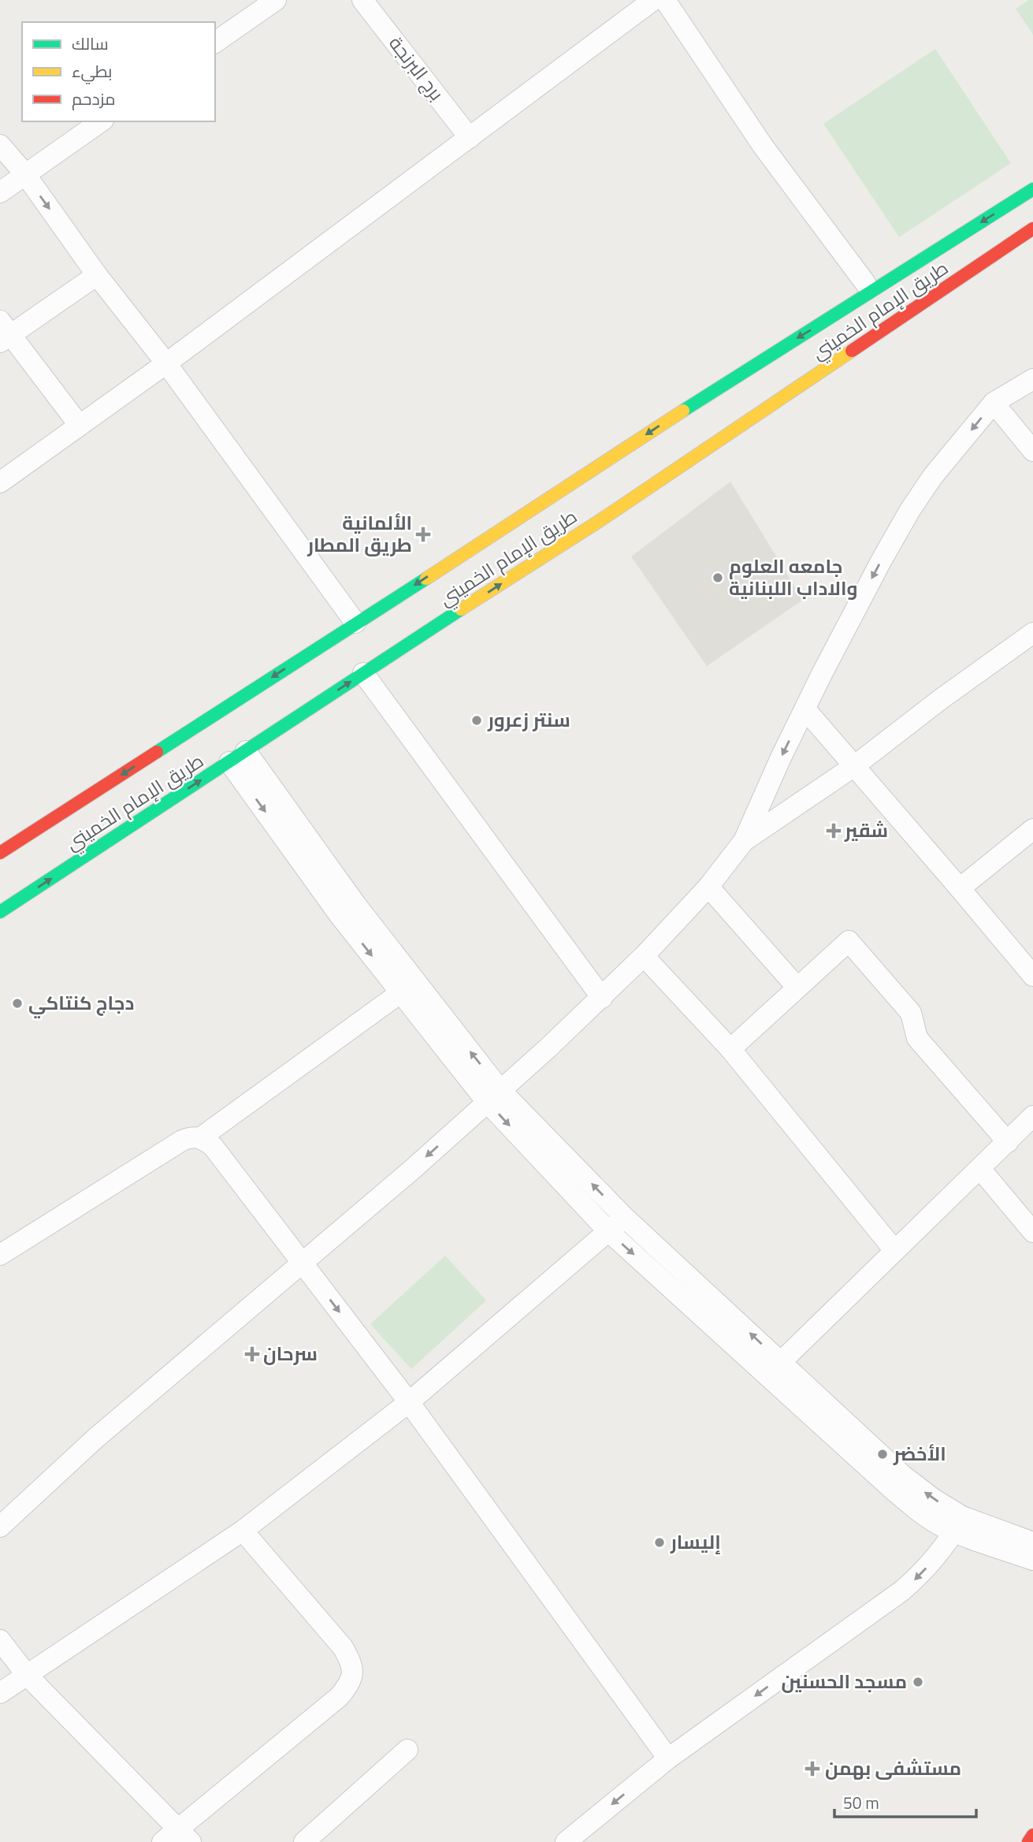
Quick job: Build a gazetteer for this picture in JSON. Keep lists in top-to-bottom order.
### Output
{
  "streets": {
    "main road": ["طريق الإمام الخميني"],
    "street": ["برج البرنجة"]
  },
  "places": {
    "health": [
      "الألمانية طريق المطار",
      "شقير",
      "سرحان",
      "مستشفى بهمن"
    ],
    "other": [
      "جامعه العلوم والاداب اللبنانية",
      "سنتر زعرور",
      "دجاج كنتاكي",
      "الأخضر",
      "إليسار",
      "مسجد الحسنين"
    ]
  },
  "legend": ["سالك", "بطيء", "مزدحم"],
  "scale_bar": "50 m"
}
